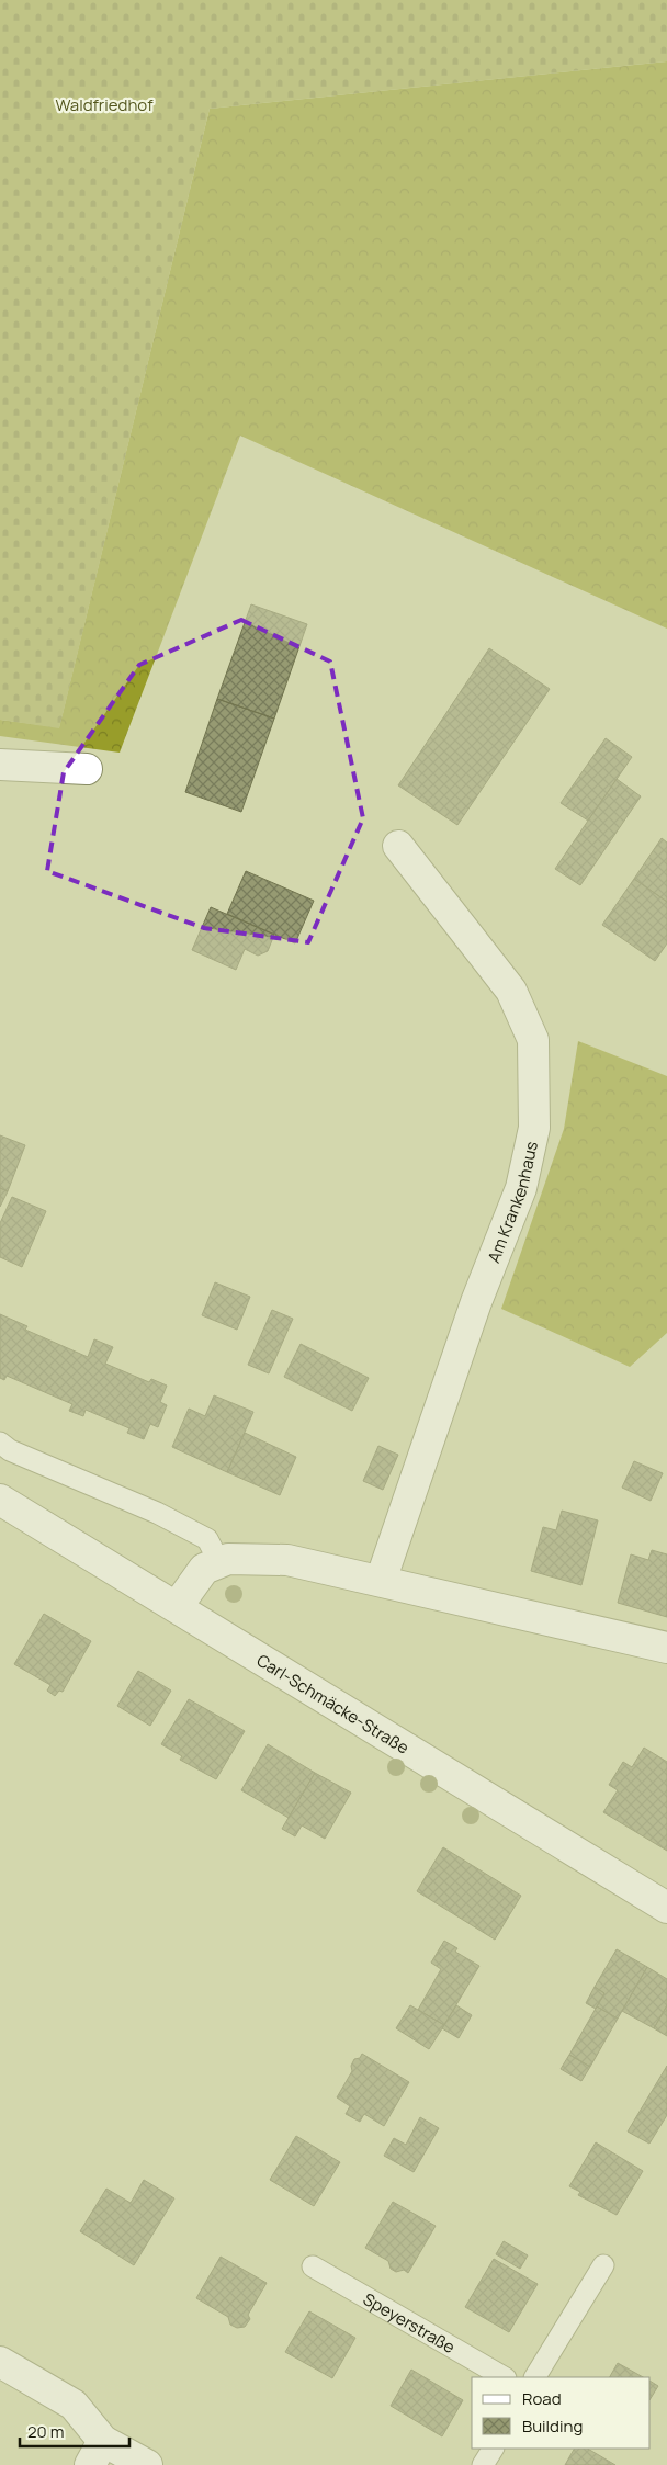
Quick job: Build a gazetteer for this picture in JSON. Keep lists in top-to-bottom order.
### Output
{
  "streets": {
    "street": ["Am Krankenhaus", "Carl-Schmäcke-Straße"],
    "lane": ["Speyerstraße"]
  },
  "parks": ["Waldfriedhof"],
  "legend": ["Road", "Building"],
  "scale_bar": "20 m"
}
